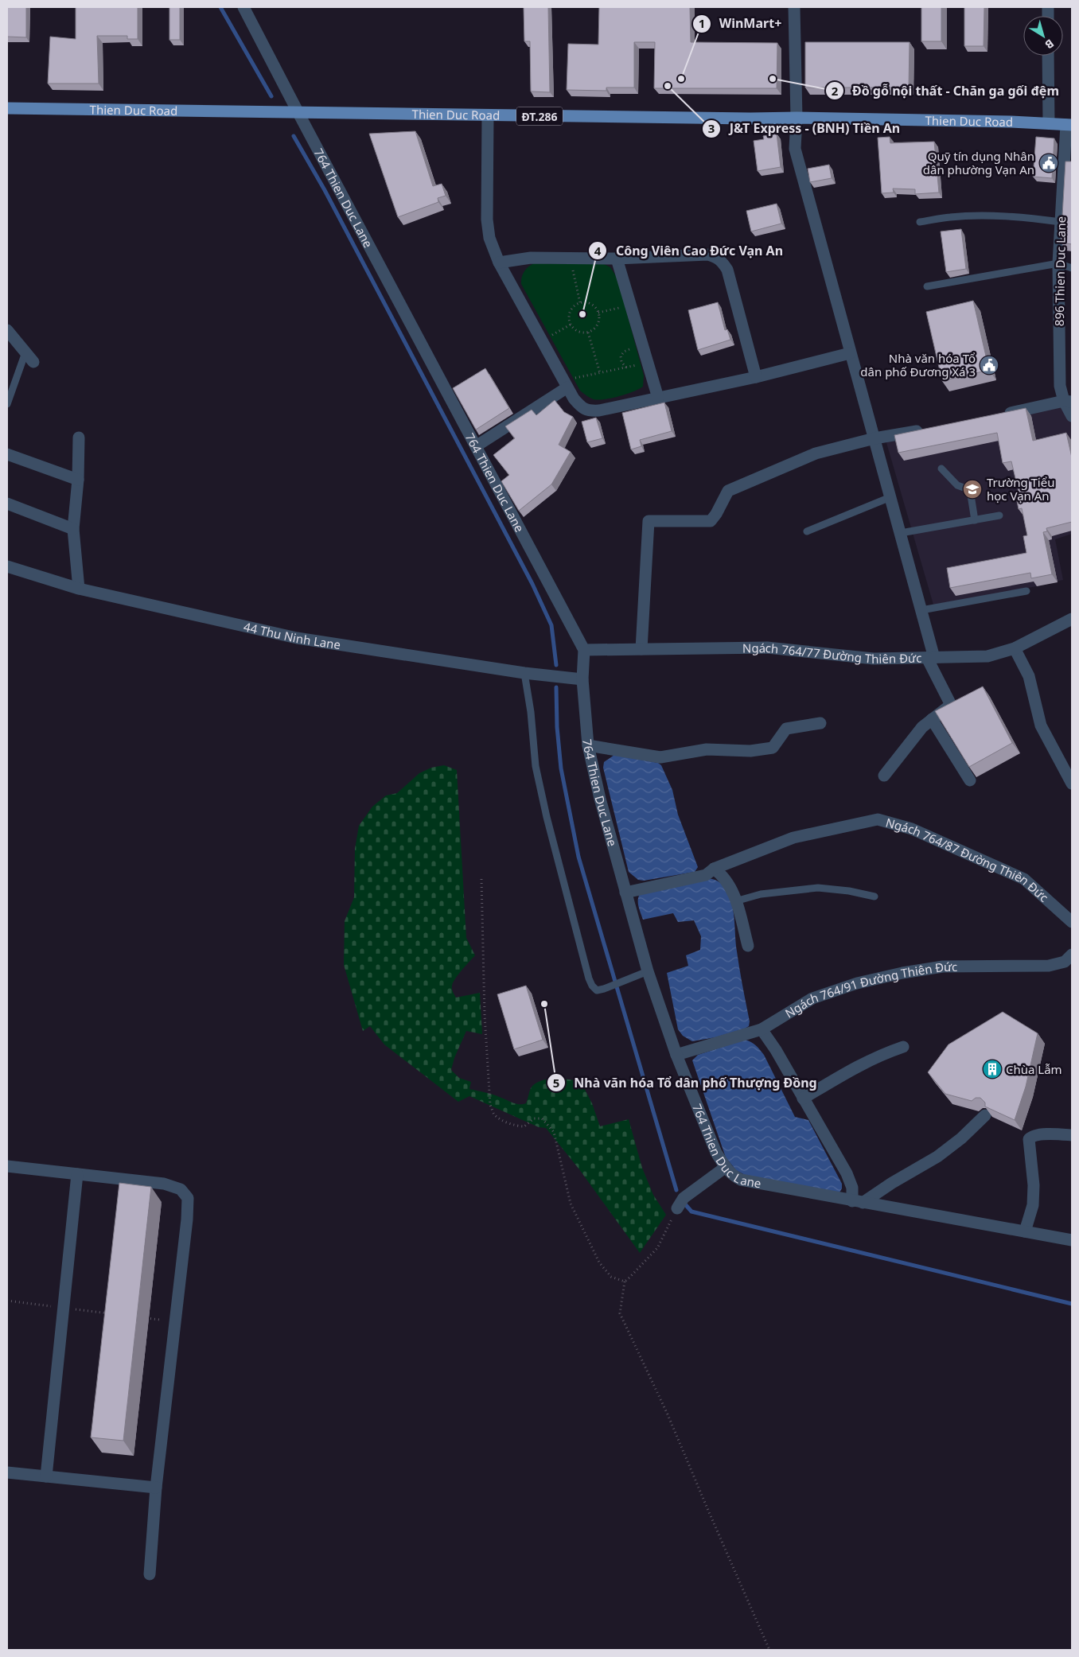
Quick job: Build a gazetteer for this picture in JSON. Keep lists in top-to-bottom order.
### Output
{
  "streets": {
    "main road": ["Thien Duc Road", "ĐT.286"],
    "street": [
      "764 Thien Duc Lane",
      "896 Thien Duc Lane",
      "44 Thu Ninh Lane",
      "Ngách 764/77 Đường Thiên Đức",
      "Ngách 764/87 Đường Thiên Đức",
      "Ngách 764/91 Đường Thiên Đức"
    ]
  },
  "crossings": [
    ["Thien Duc Road", "764 Thien Duc Lane"],
    ["Thien Duc Road", "896 Thien Duc Lane"],
    ["764 Thien Duc Lane", "44 Thu Ninh Lane"],
    ["764 Thien Duc Lane", "Ngách 764/77 Đường Thiên Đức"],
    ["764 Thien Duc Lane", "Ngách 764/87 Đường Thiên Đức"],
    ["764 Thien Duc Lane", "Ngách 764/91 Đường Thiên Đức"]
  ],
  "places": {
    "other": [
      "WinMart+",
      "Đồ gỗ nội thất - Chăn ga gối đệm",
      "J&T Express - (BNH) Tiền An",
      "Công Viên Cao Đức Vạn An",
      "Nhà văn hóa Tổ dân phố Thượng Đồng"
    ],
    "public building": ["Quỹ tín dụng Nhân dân phường Vạn An", "Nhà văn hóa Tổ dân phố Đương Xá 3"],
    "school or university": ["Trường Tiểu học Vạn An"],
    "building": ["Chùa Lẫm"]
  },
  "north": "bottom right"
}
